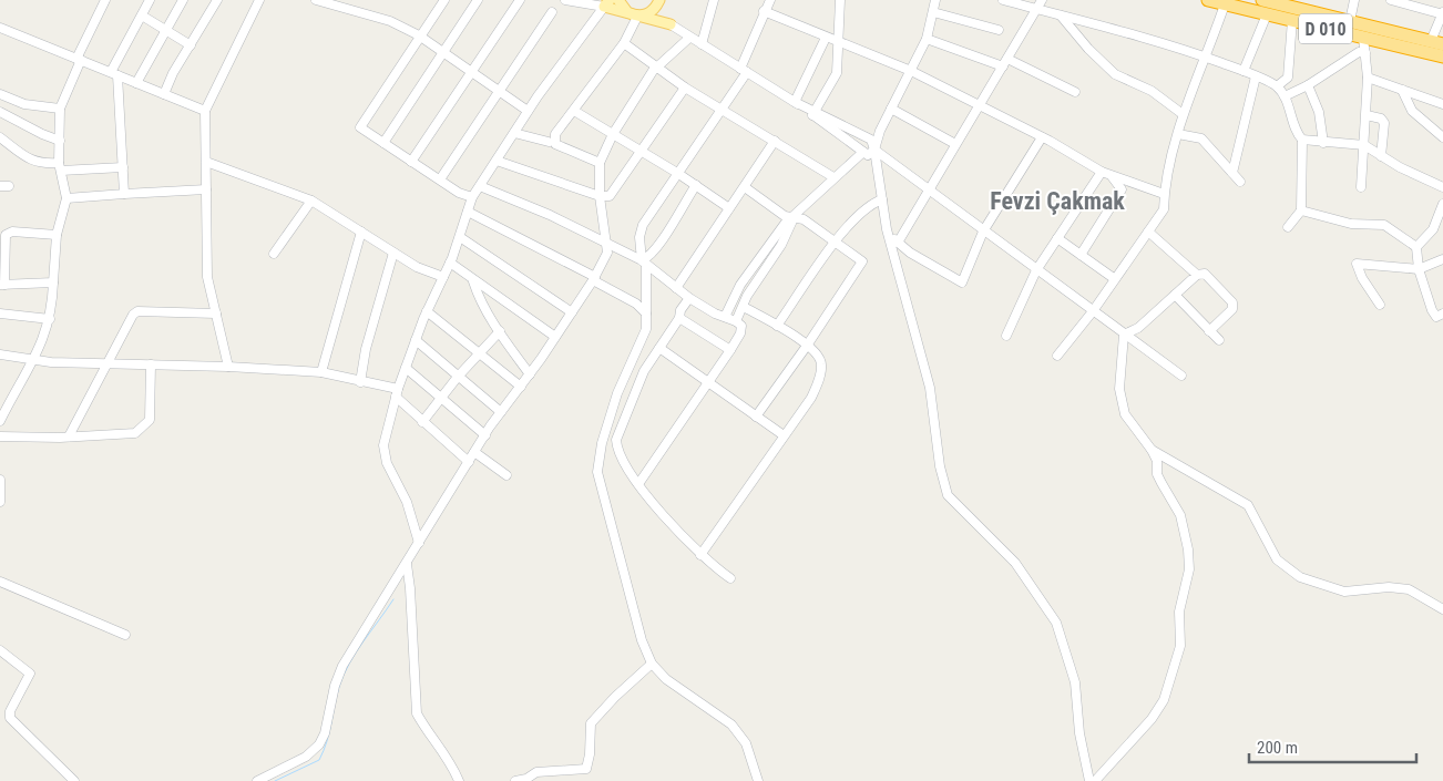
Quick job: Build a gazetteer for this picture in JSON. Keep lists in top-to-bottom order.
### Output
{
  "streets": {
    "highway": ["D 010"]
  },
  "districts": ["Fevzi Çakmak"],
  "scale_bar": "200 m"
}
